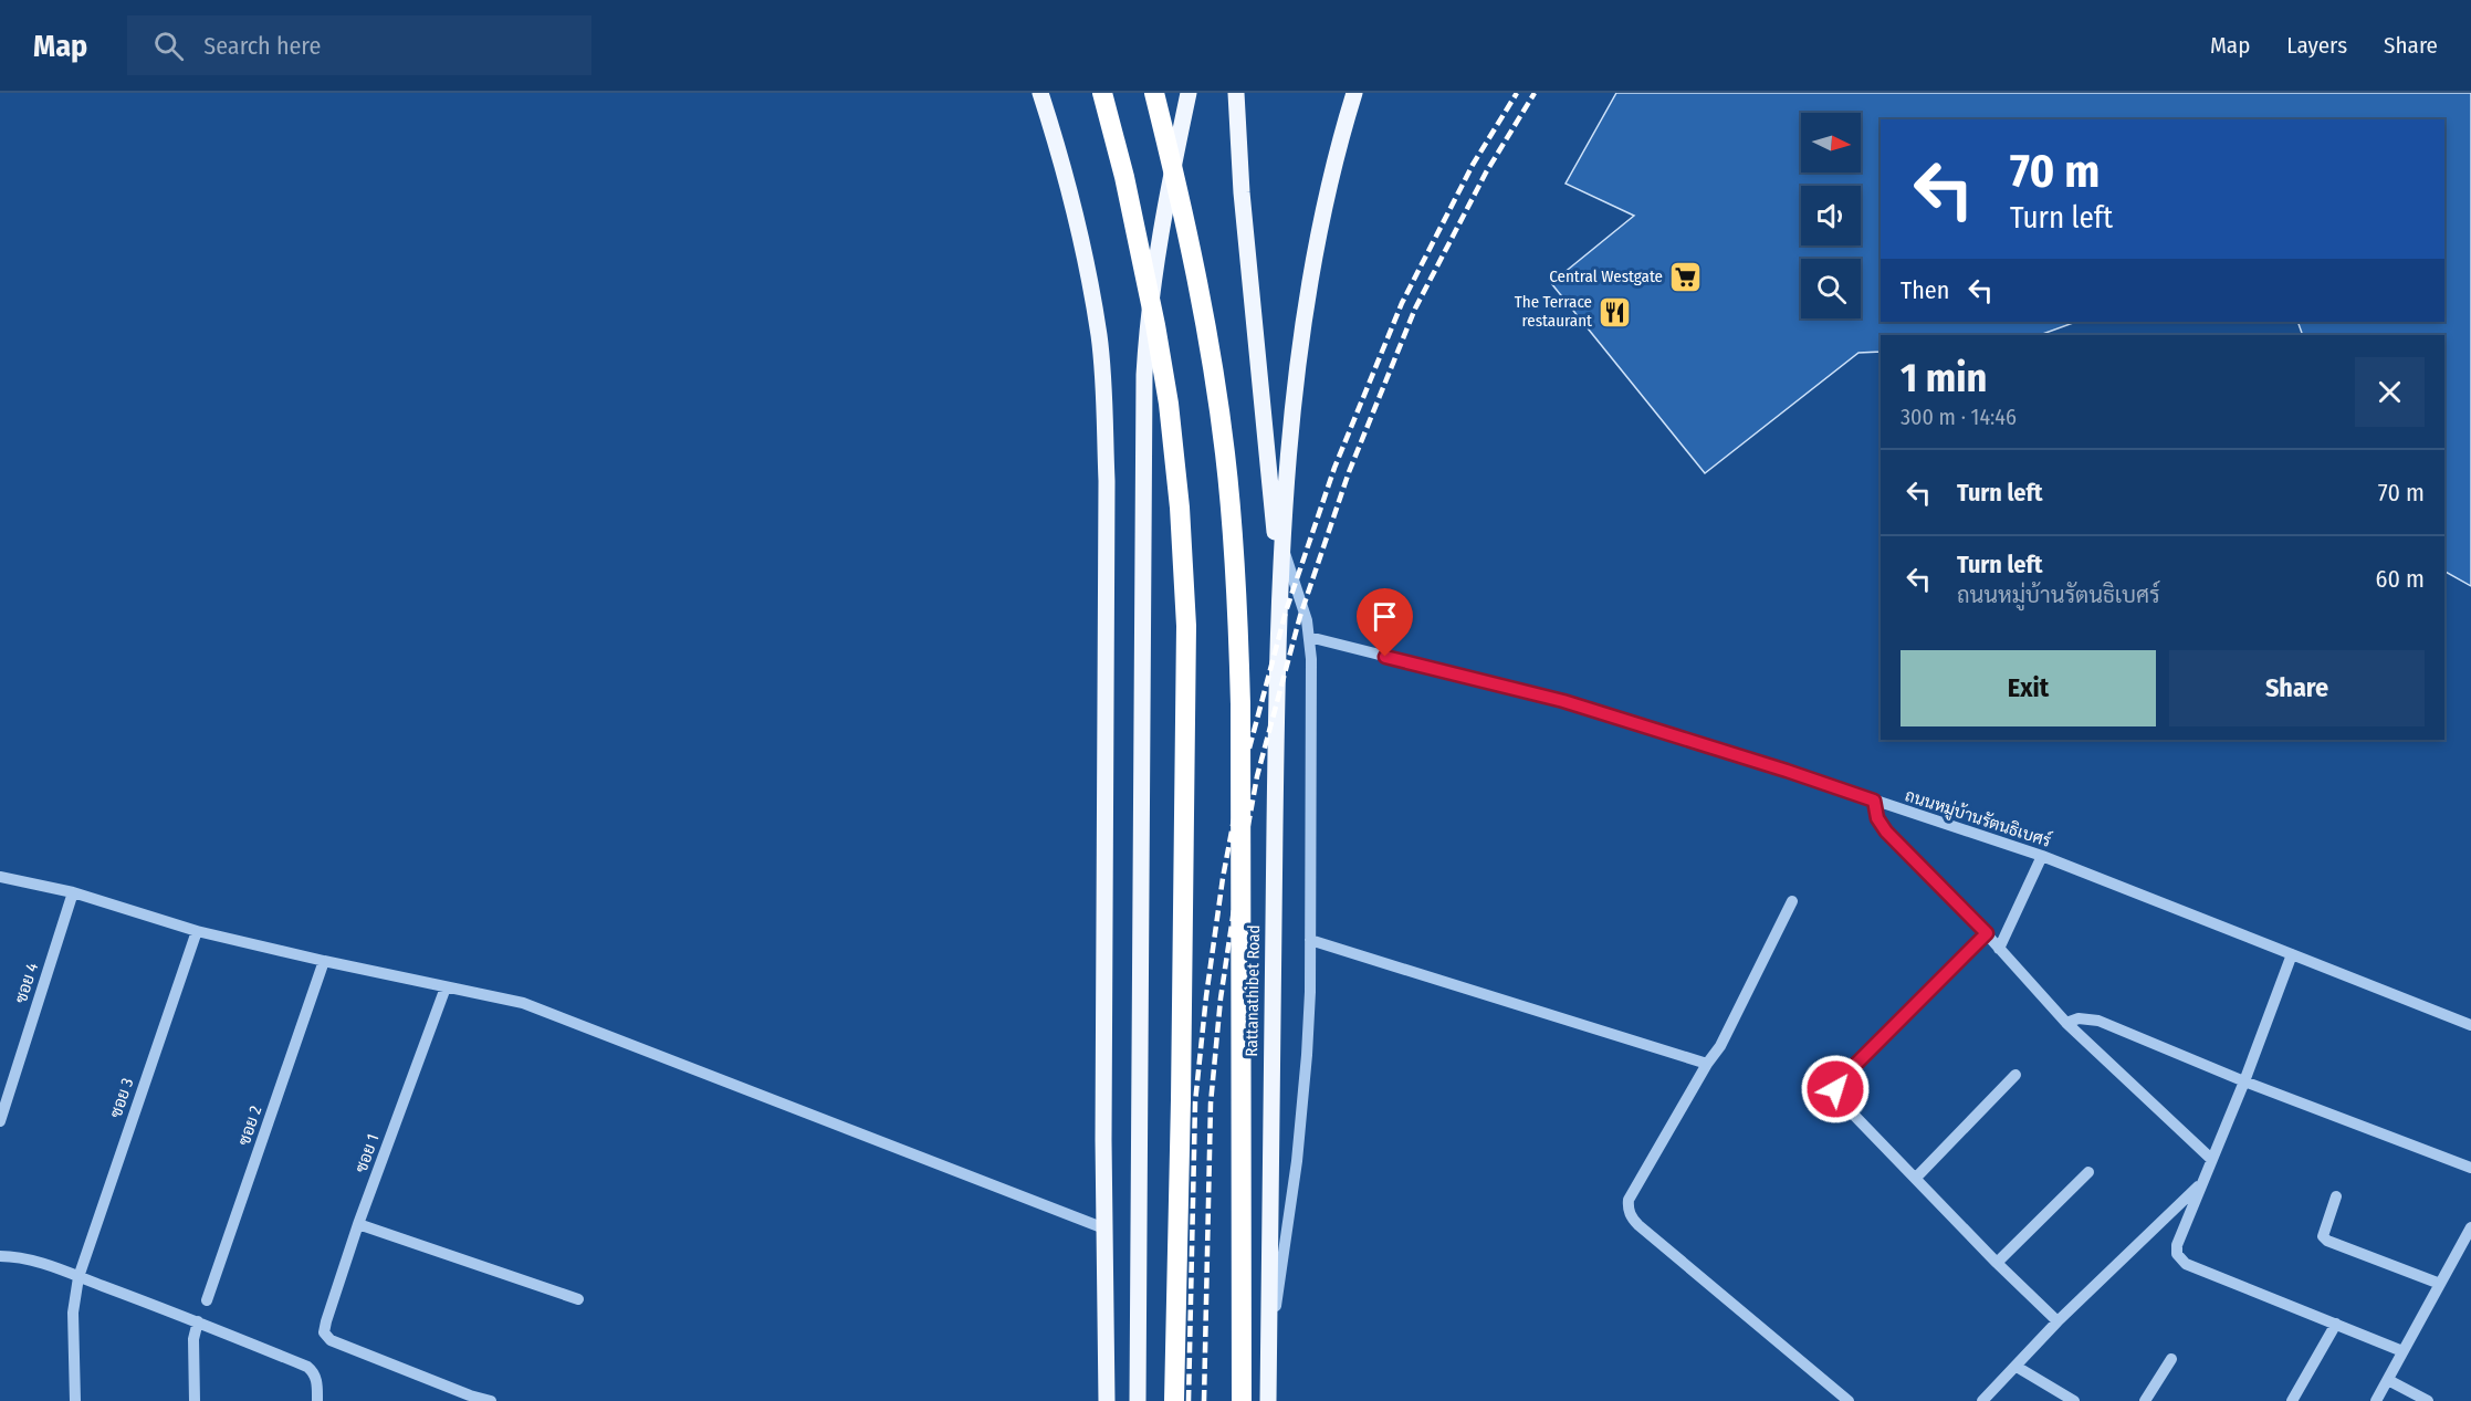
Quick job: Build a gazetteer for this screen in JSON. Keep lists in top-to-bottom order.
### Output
{
  "streets": {
    "main road": ["Rattanathibet Road"],
    "street": [
      "ถนนหมู่บ้านรัตนธิเบศร์",
      "ซอย 4",
      "ซอย 3",
      "ซอย 2",
      "ซอย 1"
    ]
  },
  "places": {
    "supermarket": ["Central Westgate"],
    "restaurant": ["The Terrace restaurant"]
  },
  "north": "right",
  "page": {
    "header": "Map",
    "search": "Search here",
    "nav": ["Map", "Layers", "Share"],
    "turn": ["70 m", "Turn left"],
    "then": "Then",
    "heading": ["1 min", "300 m · 14:46"],
    "list": [
      {
        "name": "Turn left",
        "value": "70 m"
      },
      {
        "name": "Turn left",
        "note": "ถนนหมู่บ้านรัตนธิเบศร์",
        "value": "60 m"
      }
    ],
    "buttons": ["Exit", "Share"]
  }
}
